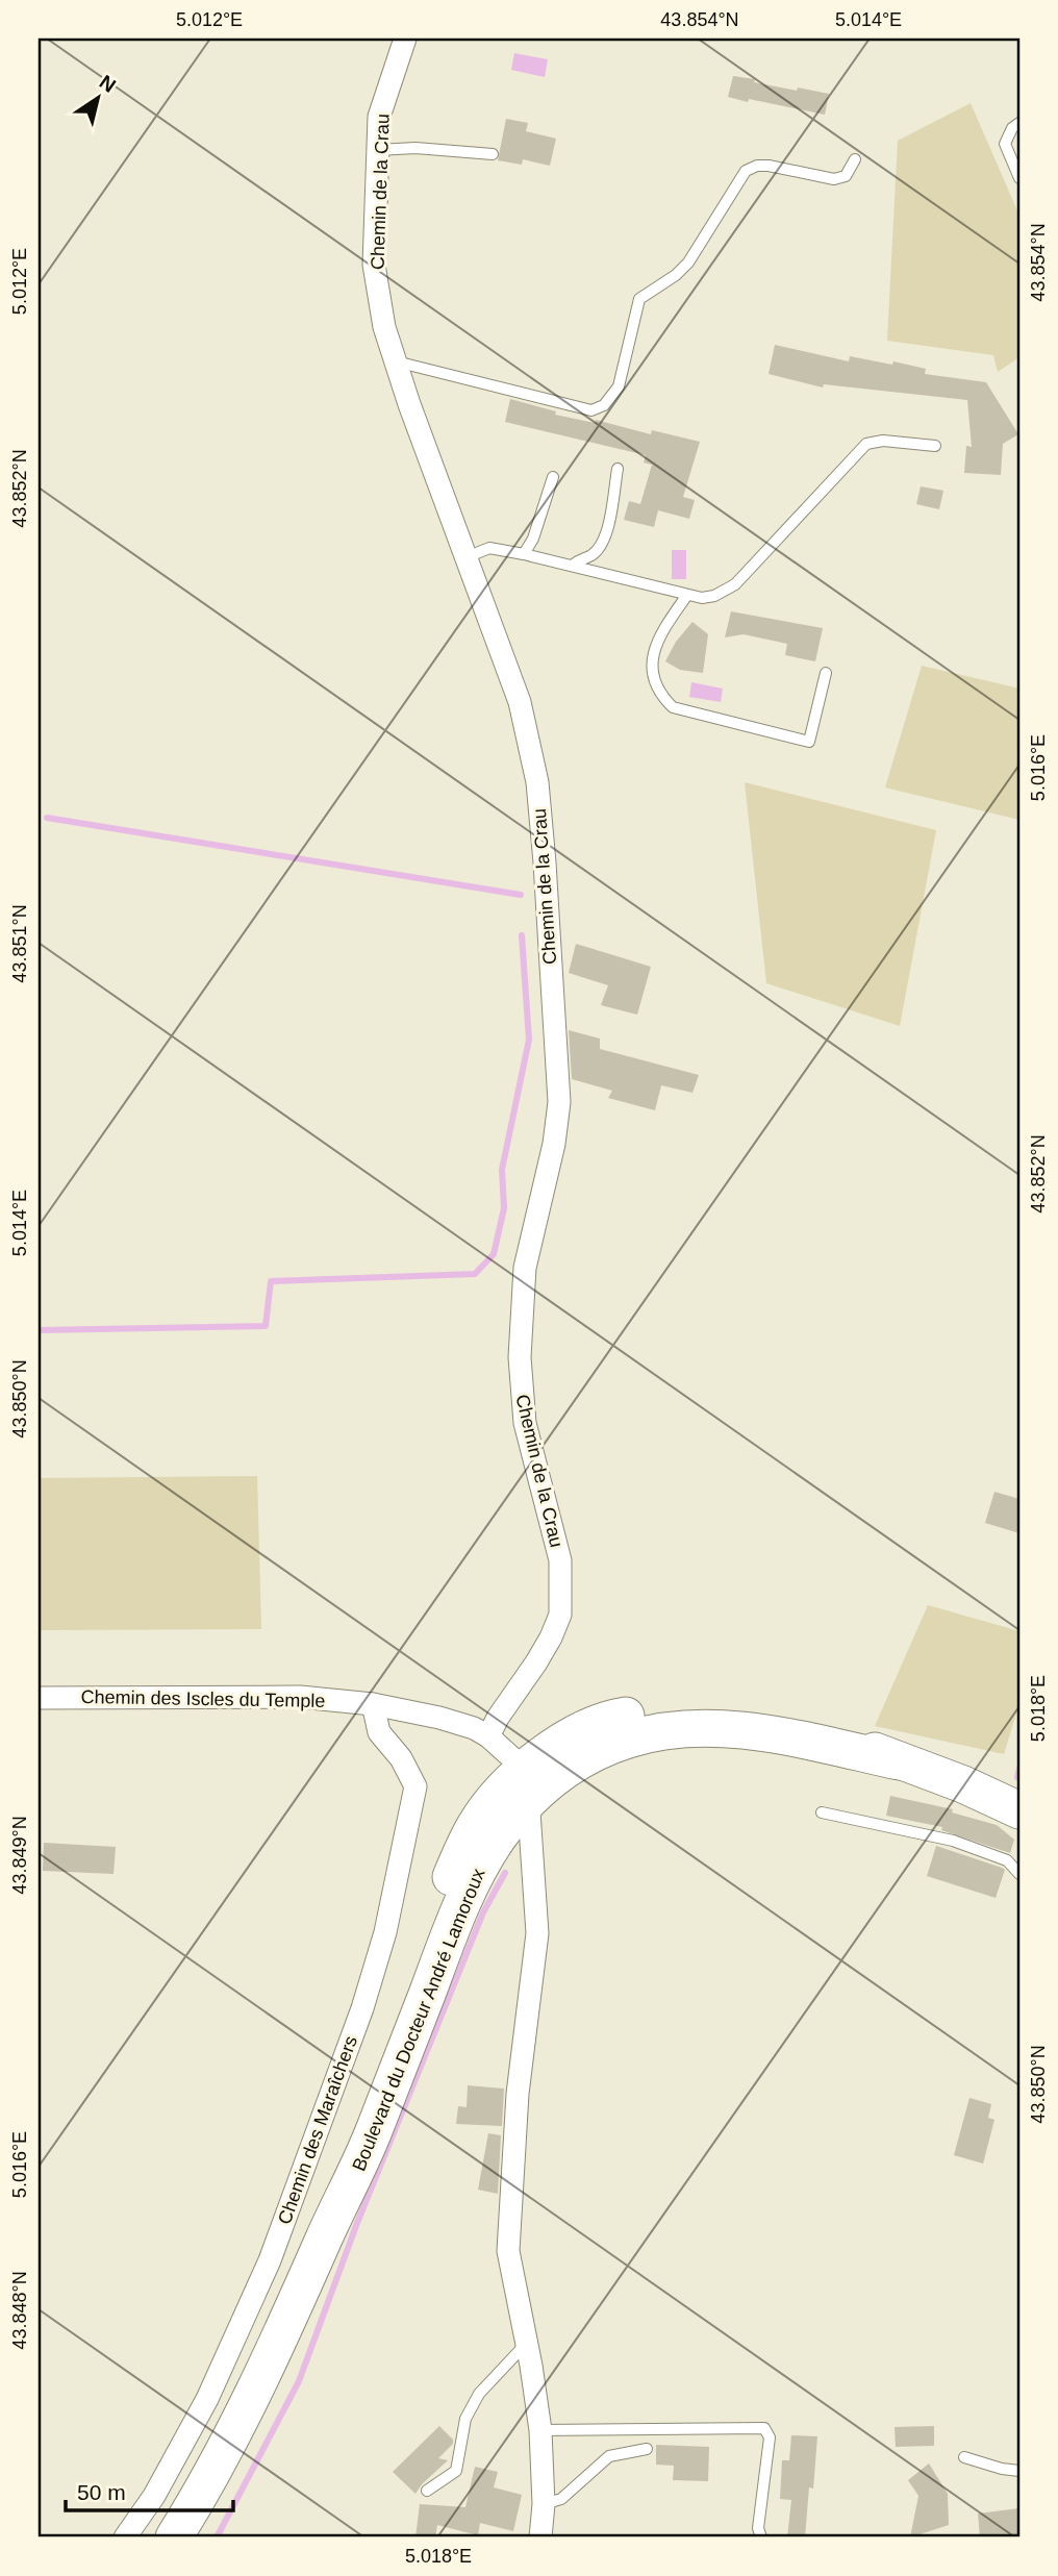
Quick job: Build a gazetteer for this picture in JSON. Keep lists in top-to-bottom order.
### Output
{
  "streets": {
    "main road": ["Boulevard du Docteur André Lamoroux"],
    "street": ["Chemin de la Crau", "Chemin des Iscles du Temple", "Chemin des Maraîchers"]
  },
  "crossings": [
    ["Chemin de la Crau", "Chemin des Iscles du Temple"],
    ["Chemin des Iscles du Temple", "Boulevard du Docteur André Lamoroux"],
    ["Chemin des Iscles du Temple", "Chemin des Maraîchers"]
  ],
  "scale_bar": "50 m",
  "north": "top right",
  "coordinates": [
    "5.012°E",
    "43.854°N",
    "5.014°E",
    "43.852°N",
    "5.016°E",
    "43.851°N",
    "43.850°N",
    "5.018°E",
    "43.849°N",
    "43.848°N"
  ]
}
